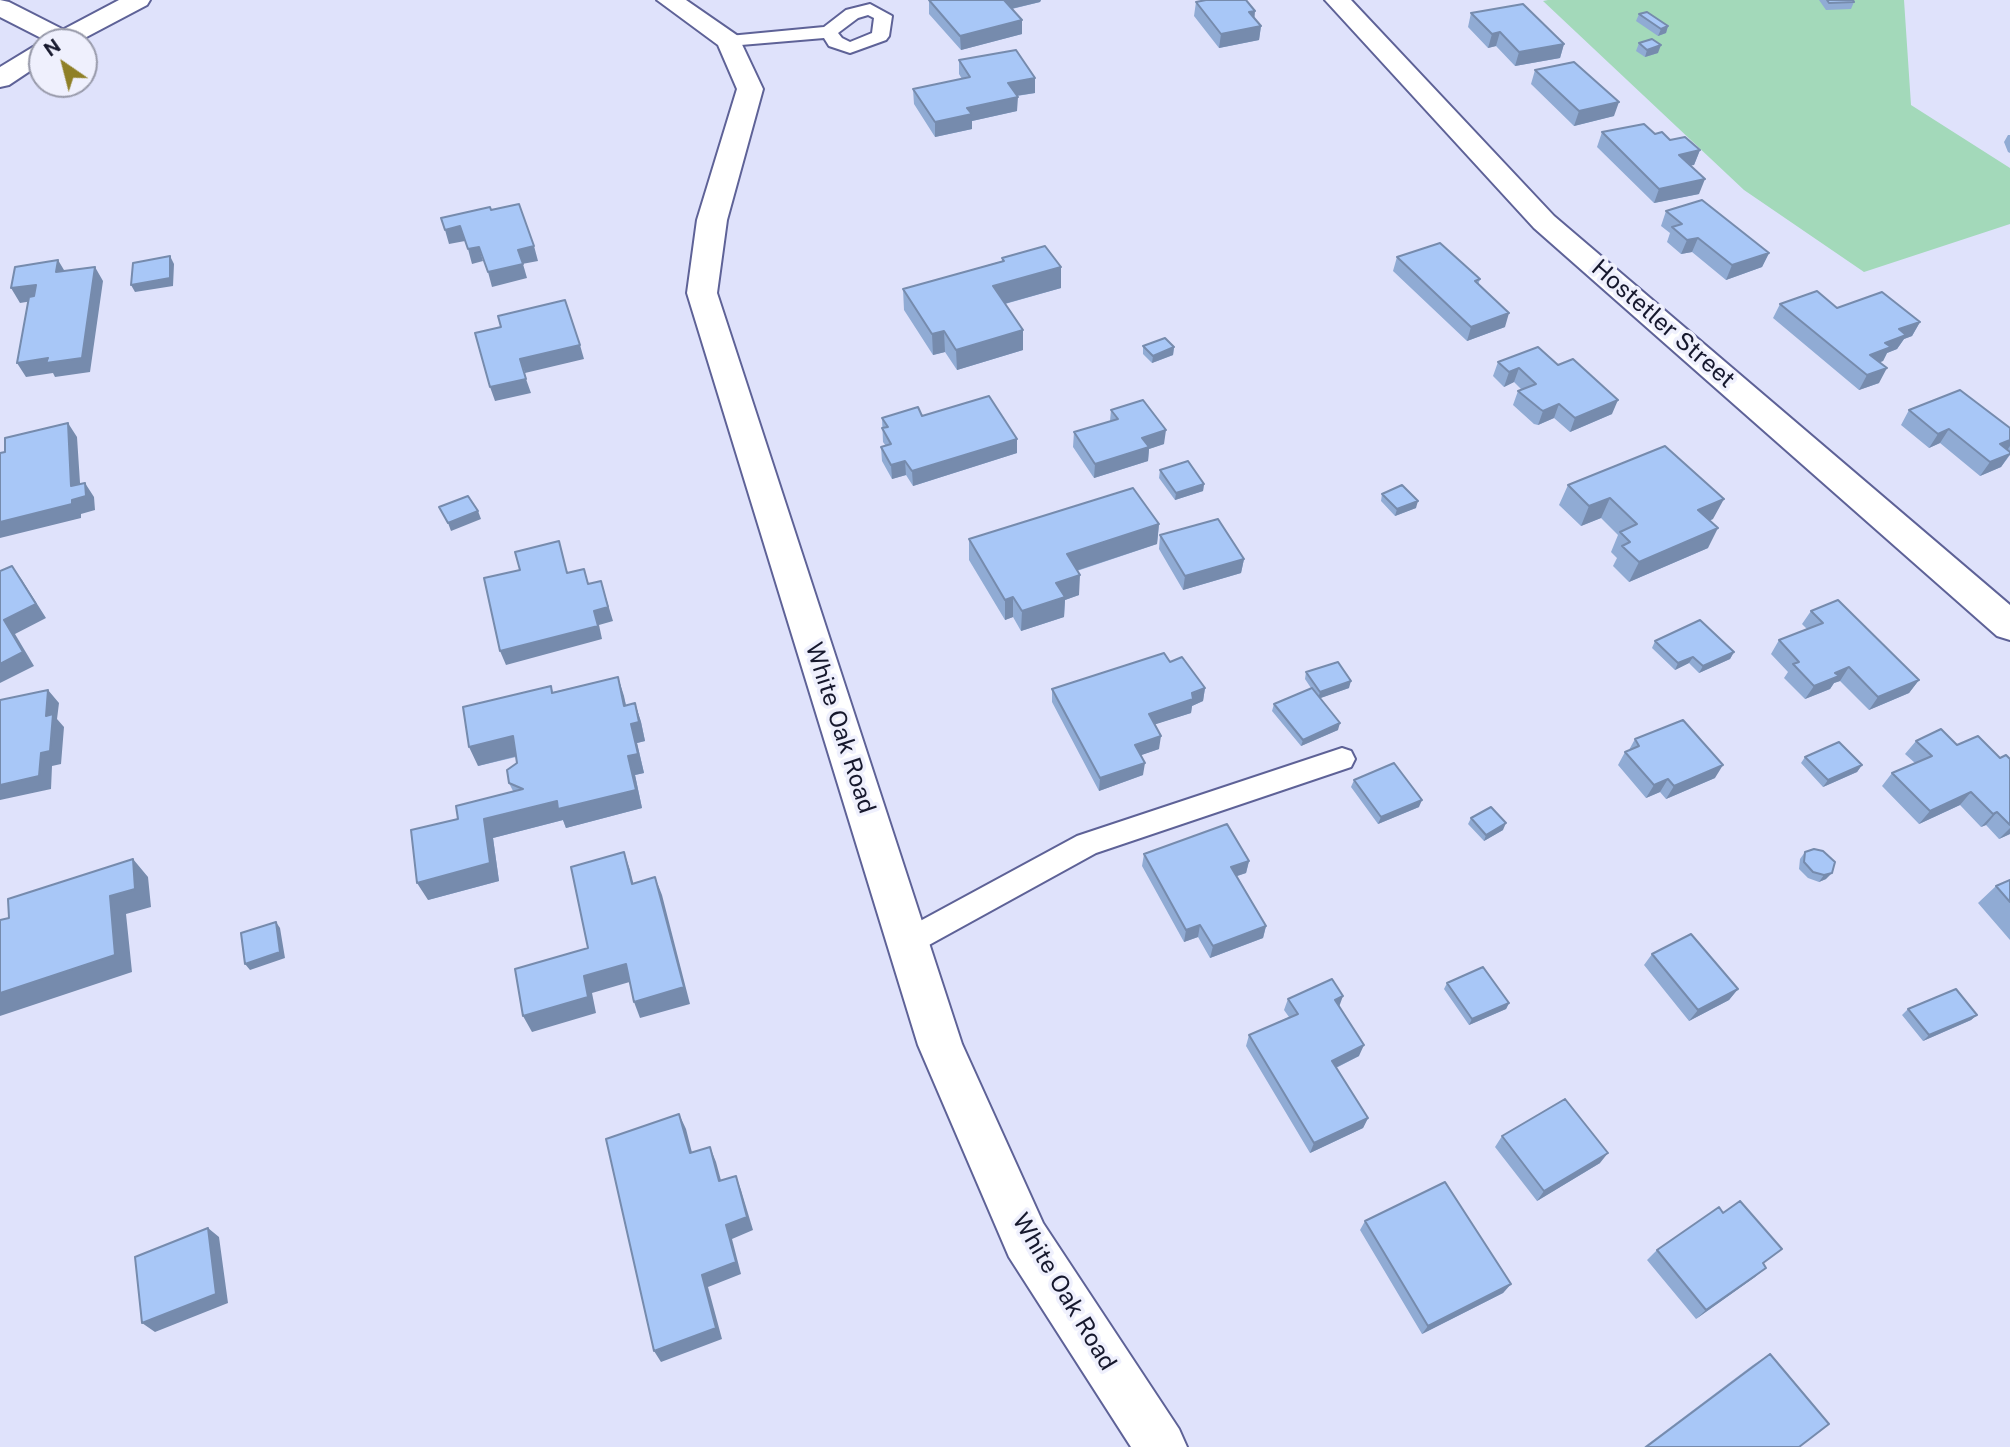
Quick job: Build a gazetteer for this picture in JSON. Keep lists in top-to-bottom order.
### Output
{
  "streets": {
    "street": ["Hostetler Street", "White Oak Road"]
  },
  "north": "top left"
}
